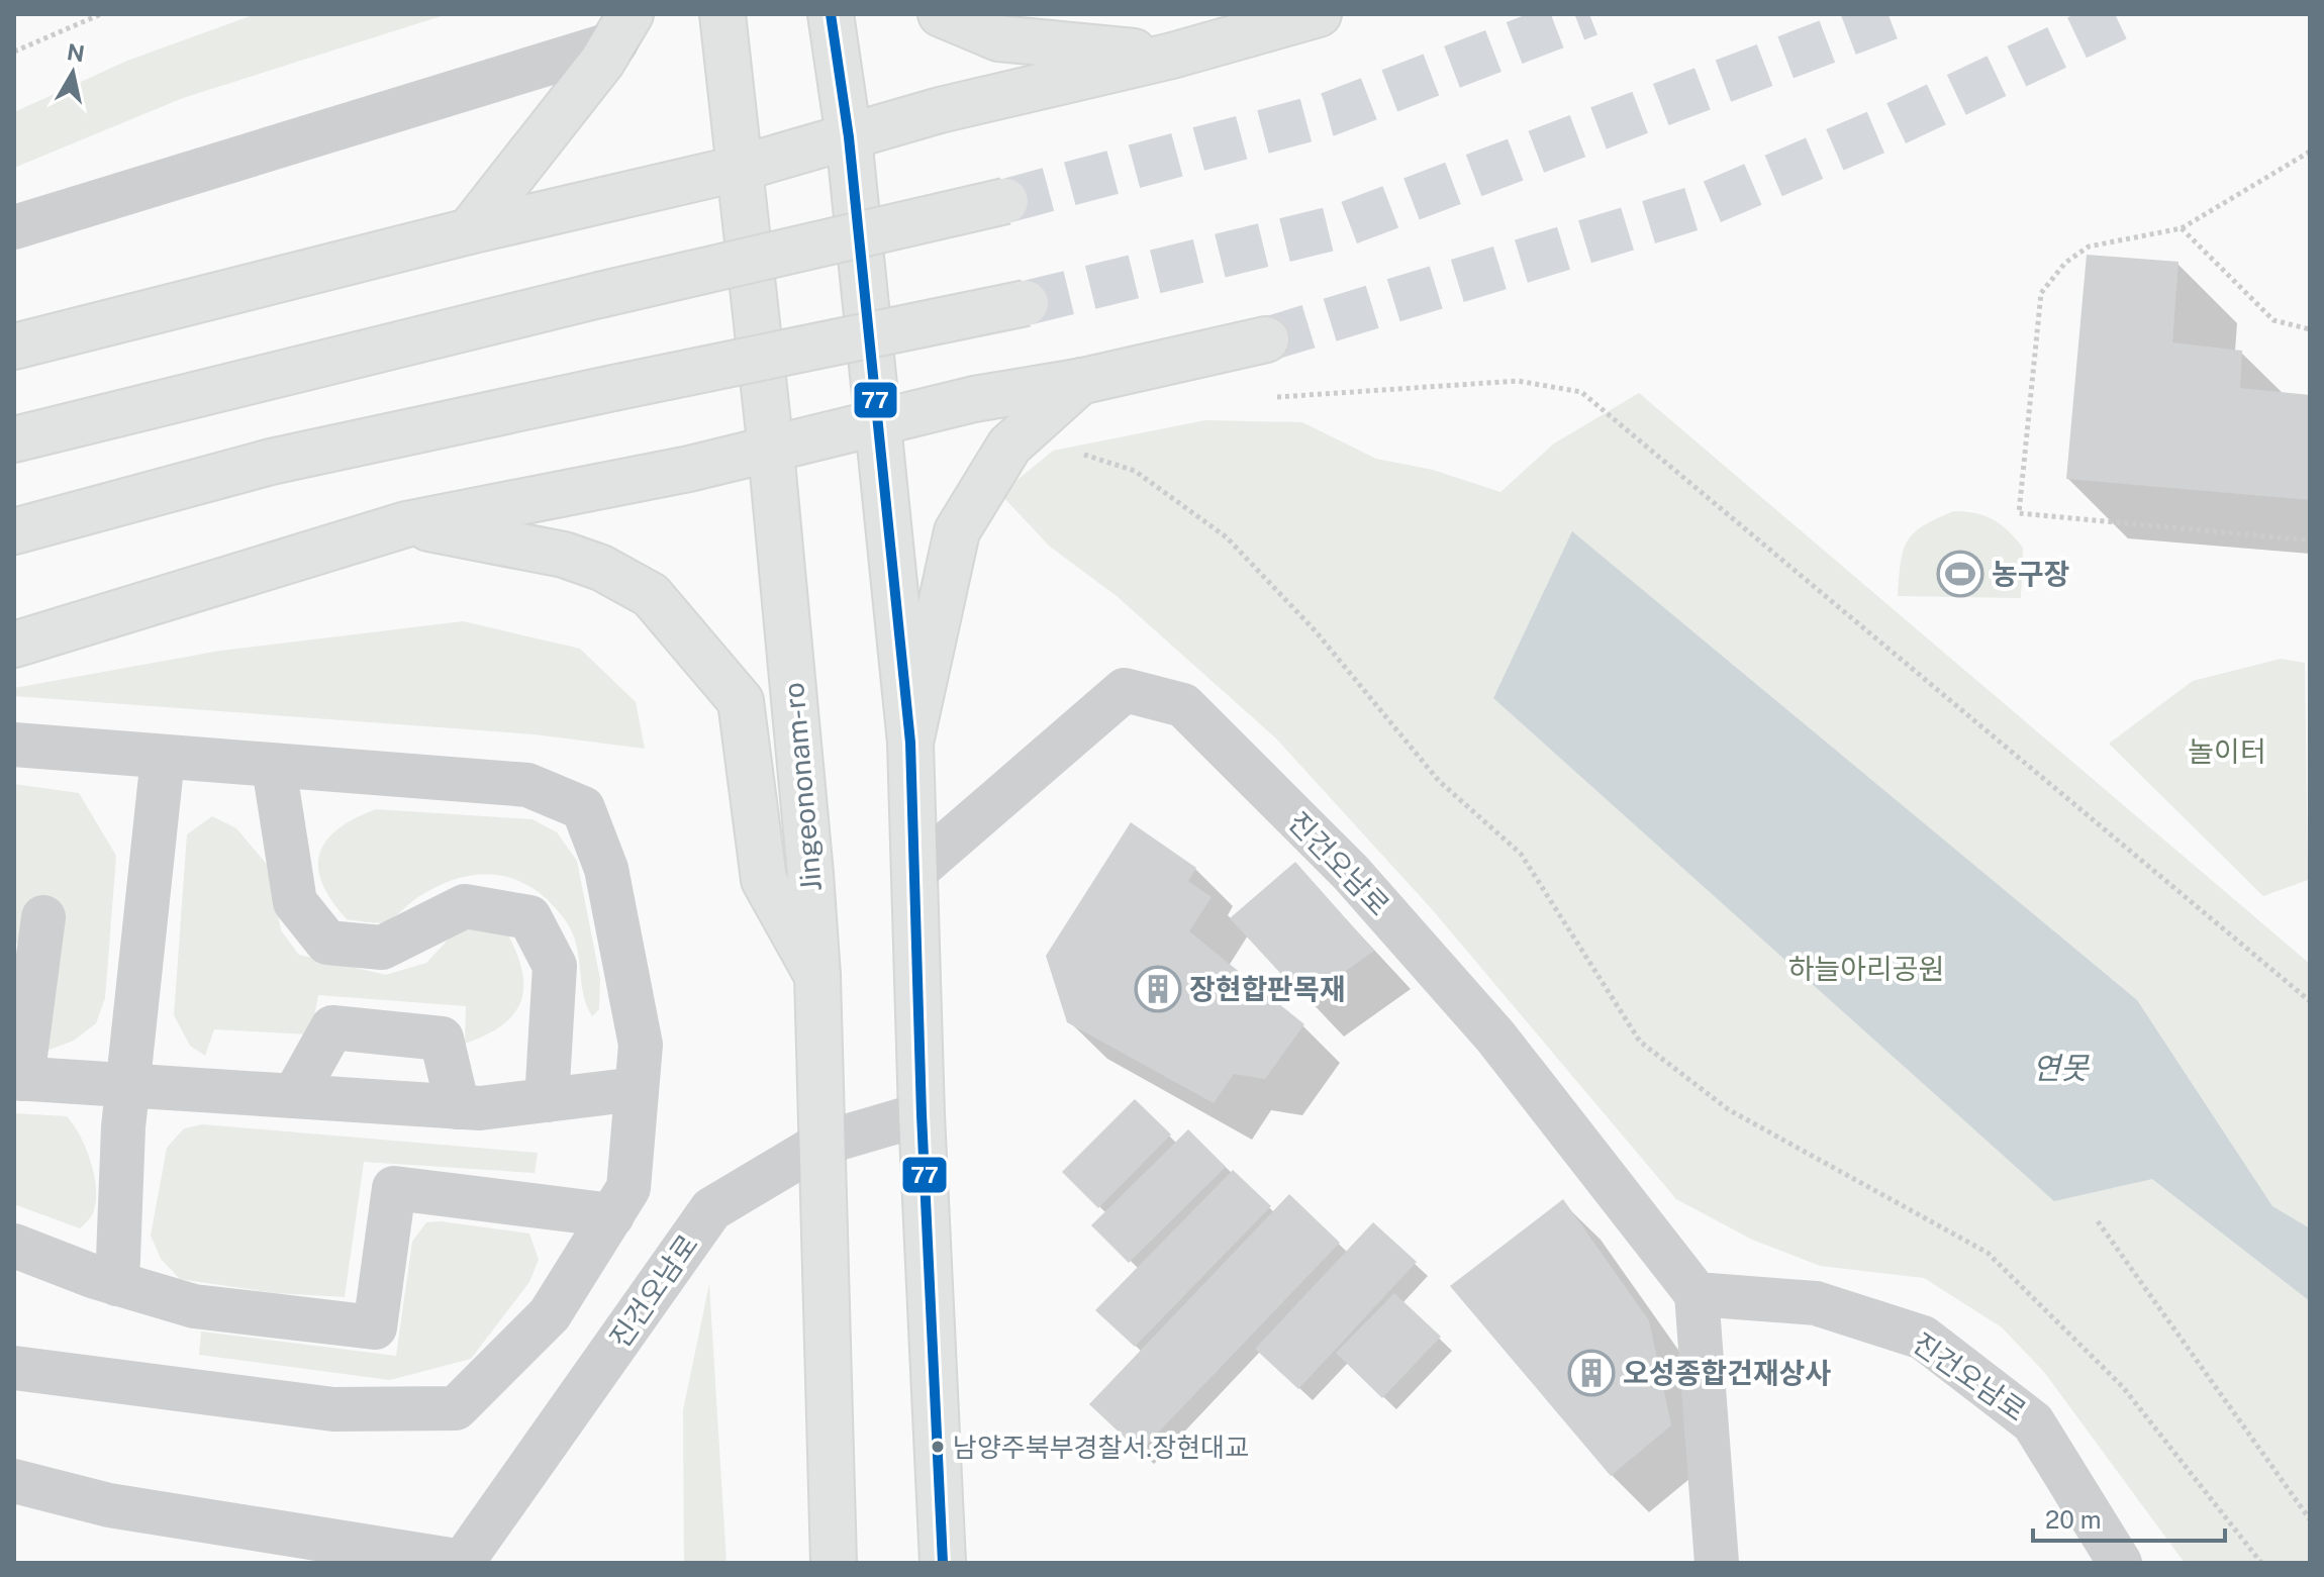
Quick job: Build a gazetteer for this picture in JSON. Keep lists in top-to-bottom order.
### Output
{
  "streets": {
    "main road": ["Jingeononam-ro"],
    "street": ["진건오남로"]
  },
  "crossings": [
    ["Jingeononam-ro", "진건오남로"]
  ],
  "water": ["연못"],
  "parks": ["놀이터", "하늘아리공원"],
  "places": {
    "sports": ["농구장"],
    "building": ["장현합판목재", "오성종합건재상사"],
    "other": ["남양주북부경찰서.장현대교"]
  },
  "lines": ["transit line 77"],
  "scale_bar": "20 m",
  "north": "top"
}
